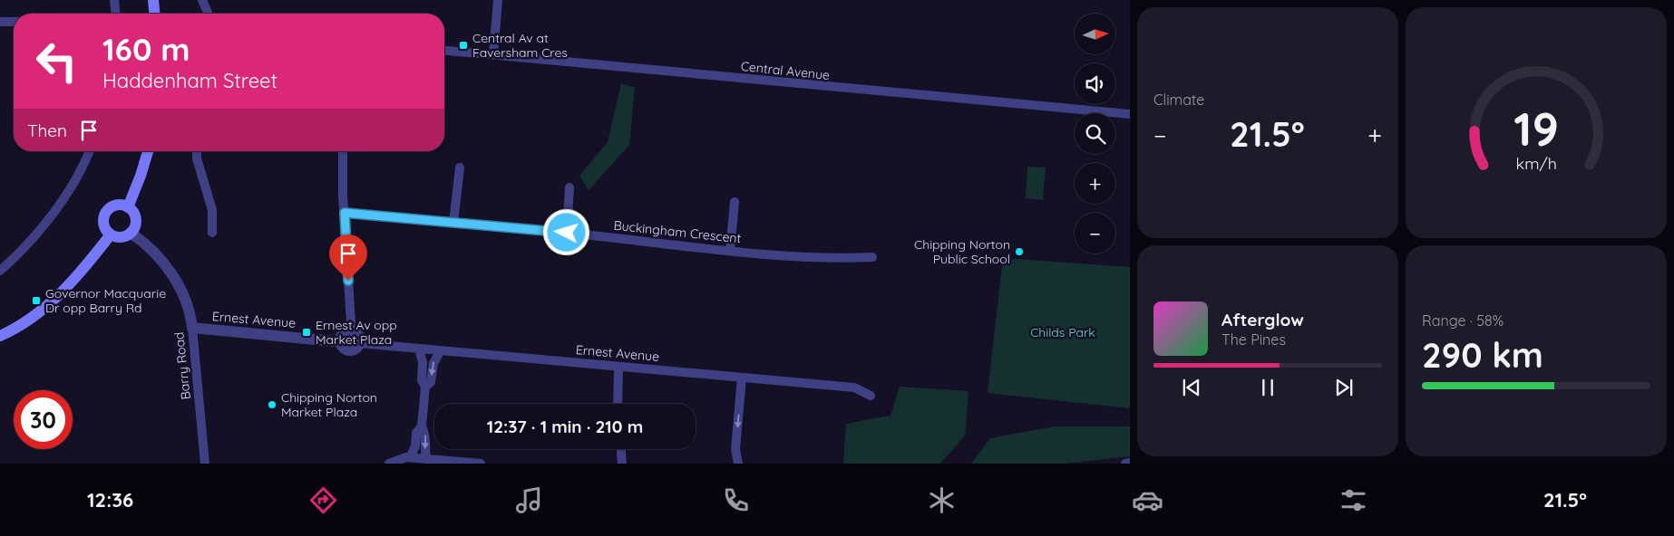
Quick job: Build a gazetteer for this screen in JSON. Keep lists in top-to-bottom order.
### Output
{
  "streets": {
    "street": [
      "Central Avenue",
      "Buckingham Crescent",
      "Ernest Avenue",
      "Barry Road"
    ]
  },
  "crossings": [
    ["Ernest Avenue", "Barry Road"]
  ],
  "parks": ["Childs Park"],
  "places": {
    "transit": ["Central Av at Faversham Cres", "Governor Macquarie Dr opp Barry Rd", "Ernest Av opp Market Plaza"],
    "other": ["Chipping Norton Public School", "Chipping Norton Market Plaza"]
  },
  "north": "right",
  "page": {
    "tile": [
      "Climate",
      ["Range · 58%", "290 km"]
    ],
    "map_buttons": ["+", "−"],
    "turn": ["160 m", "Haddenham Street"],
    "then": "Then",
    "heat": ["−", "21.5°", "+"],
    "song": ["Afterglow", "The Pines"],
    "limit": "30",
    "trip": "12:37 · 1 min · 210 m",
    "tabs": ["12:36", "21.5°"],
    "gauge": ["19", "km/h"]
  }
}
